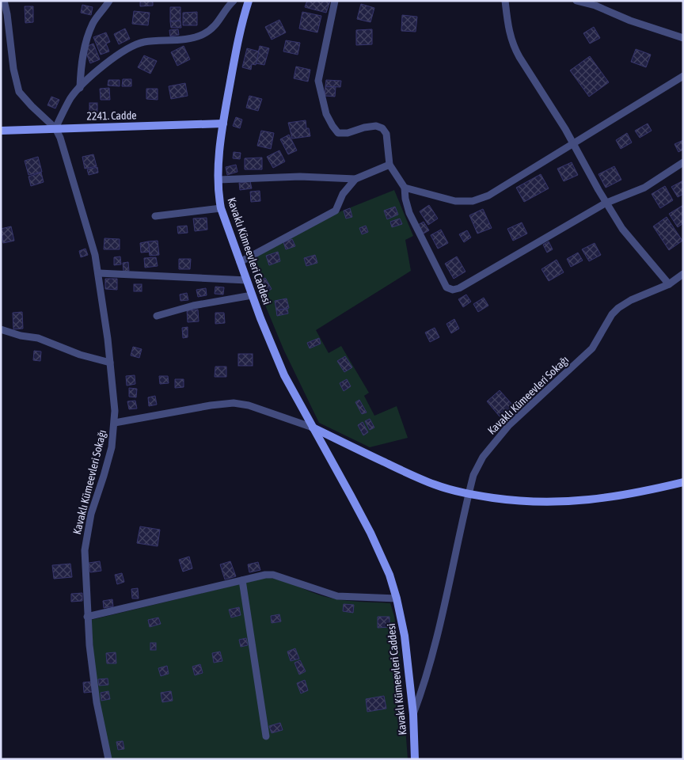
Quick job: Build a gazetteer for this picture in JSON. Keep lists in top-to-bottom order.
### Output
{
  "streets": {
    "street": ["2241. Cadde", "Kavaklı Kümeevleri Caddesi", "Kavaklı Kümeevleri Sokağı"]
  },
  "crossings": [
    ["2241. Cadde", "Kavaklı Kümeevleri Caddesi"],
    ["2241. Cadde", "Kavaklı Kümeevleri Sokağı"],
    ["Kavaklı Kümeevleri Caddesi", "Kavaklı Kümeevleri Sokağı"]
  ]
}
